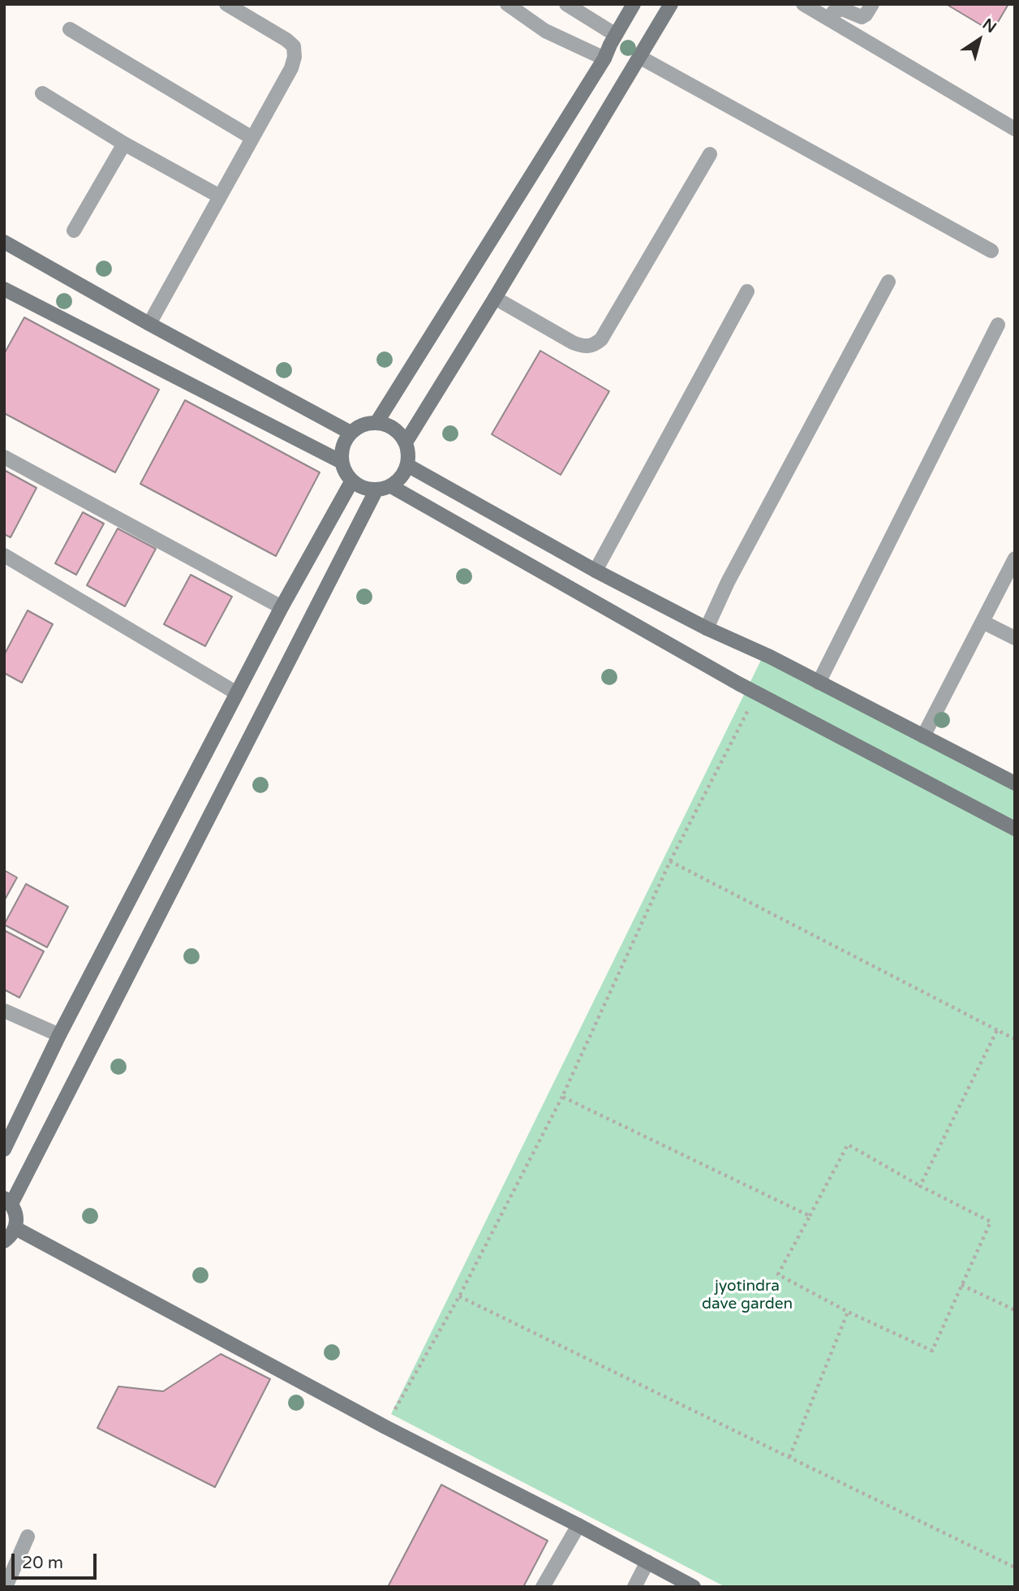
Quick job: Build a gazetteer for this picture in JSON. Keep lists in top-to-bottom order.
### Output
{
  "parks": ["jyotindra dave garden"],
  "scale_bar": "20 m",
  "north": "top right"
}
